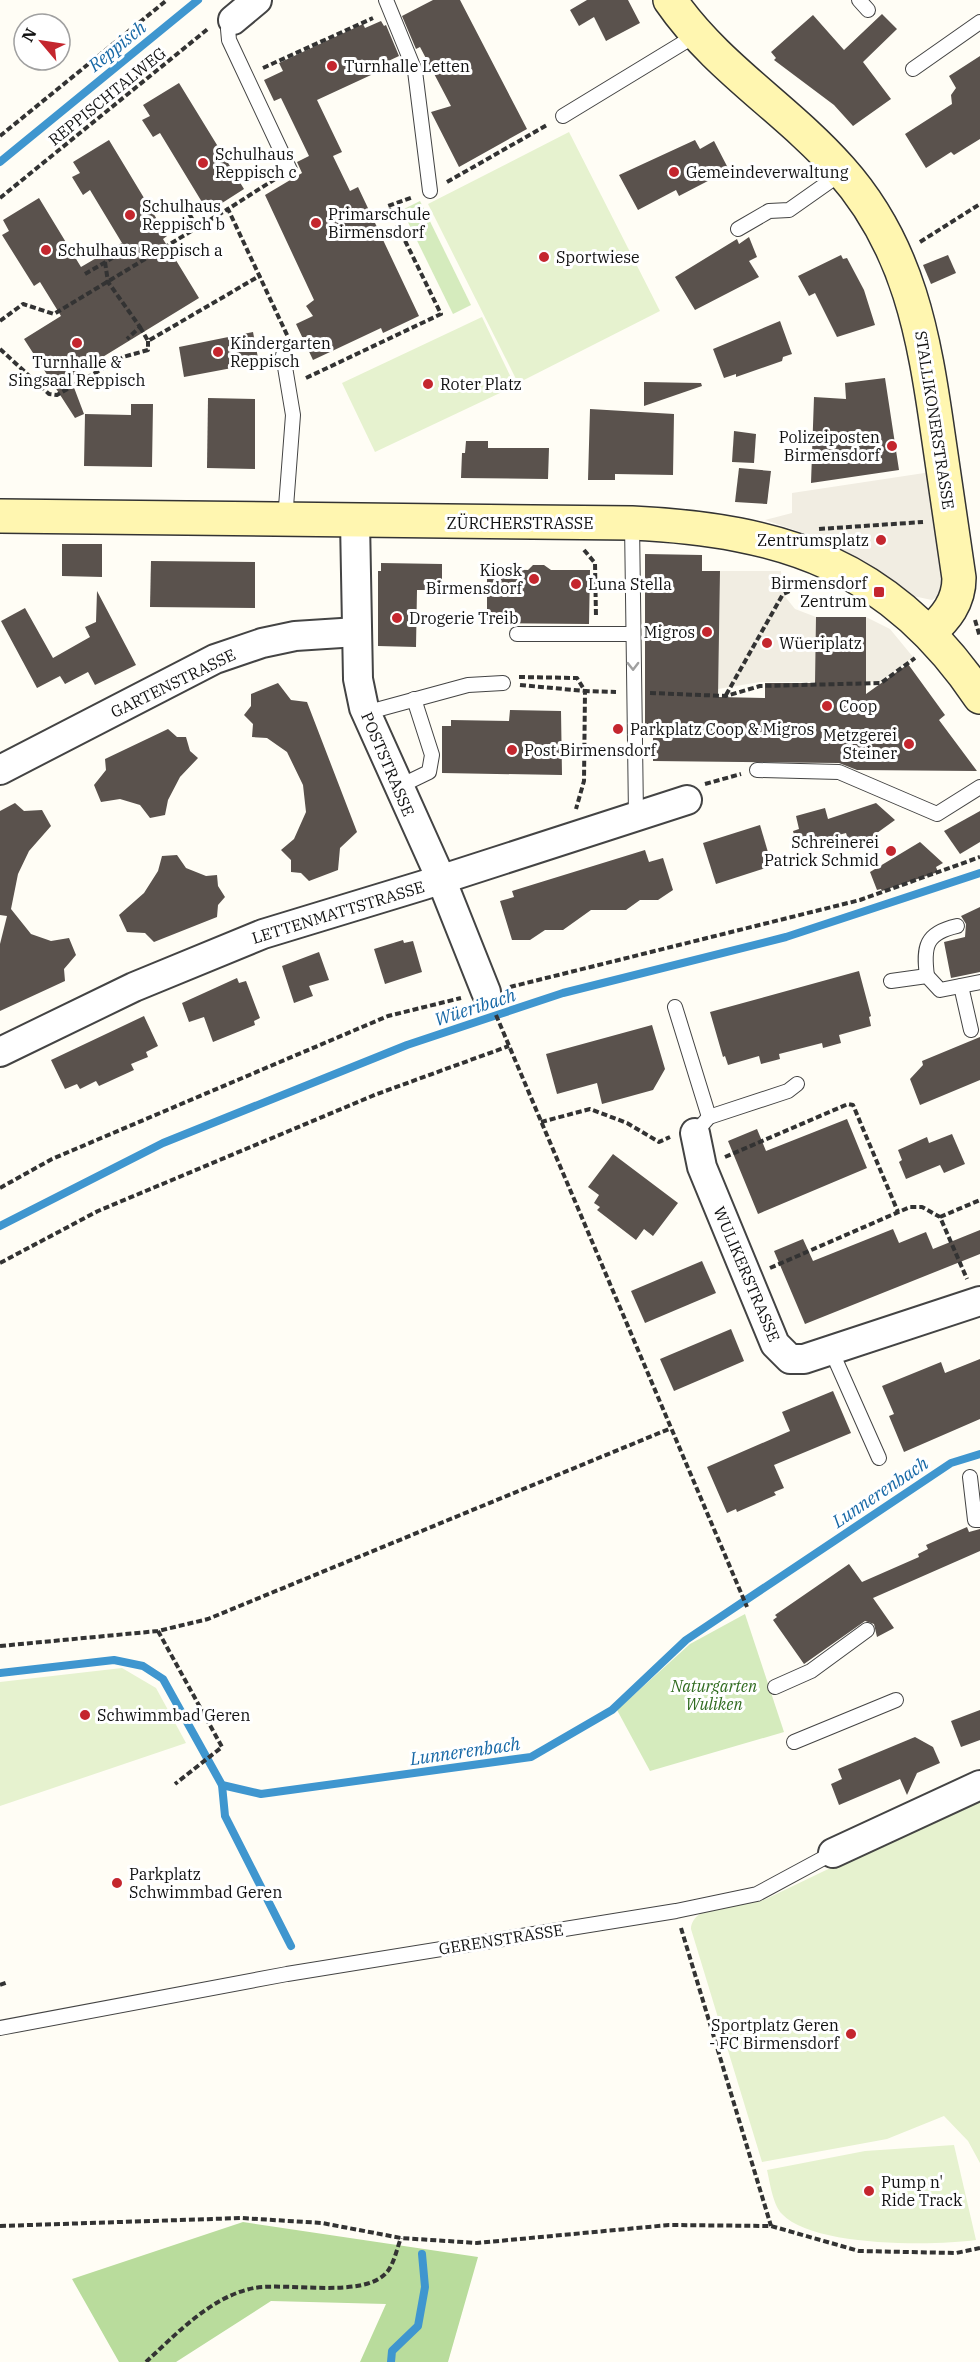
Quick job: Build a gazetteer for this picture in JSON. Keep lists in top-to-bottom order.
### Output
{
  "streets": {
    "main road": ["STALLIKONERSTRASSE", "ZÜRCHERSTRASSE"],
    "street": [
      "GARTENSTRASSE",
      "POSTSTRASSE",
      "LETTENMATTSTRASSE",
      "WULIKERSTRASSE",
      "GERENSTRASSE"
    ],
    "path": ["REPPISCHTALWEG"]
  },
  "crossings": [
    ["STALLIKONERSTRASSE", "ZÜRCHERSTRASSE"],
    ["ZÜRCHERSTRASSE", "POSTSTRASSE"],
    ["GARTENSTRASSE", "POSTSTRASSE"],
    ["POSTSTRASSE", "LETTENMATTSTRASSE"]
  ],
  "water": ["Reppisch", "Wüeribach", "Lunnerenbach"],
  "parks": ["Naturgarten Wuliken"],
  "places": {
    "other": [
      "Turnhalle Letten",
      "Schulhaus Reppisch c",
      "Gemeindeverwaltung",
      "Schulhaus Reppisch b",
      "Primarschule Birmensdorf",
      "Schulhaus Reppisch a",
      "Sportwiese",
      "Turnhalle & Singsaal Reppisch",
      "Kindergarten Reppisch",
      "Roter Platz",
      "Polizeiposten Birmensdorf",
      "Zentrumsplatz",
      "Kiosk Birmensdorf",
      "Luna Stella",
      "Drogerie Treib",
      "Migros",
      "Wüeriplatz",
      "Coop",
      "Parkplatz Coop & Migros",
      "Metzgerei Steiner",
      "Post Birmensdorf",
      "Schreinerei Patrick Schmid",
      "Schwimmbad Geren",
      "Parkplatz Schwimmbad Geren",
      "Sportplatz Geren - FC Birmensdorf",
      "Pump n' Ride Track"
    ],
    "transit": ["Birmensdorf Zentrum"]
  },
  "north": "top left"
}
